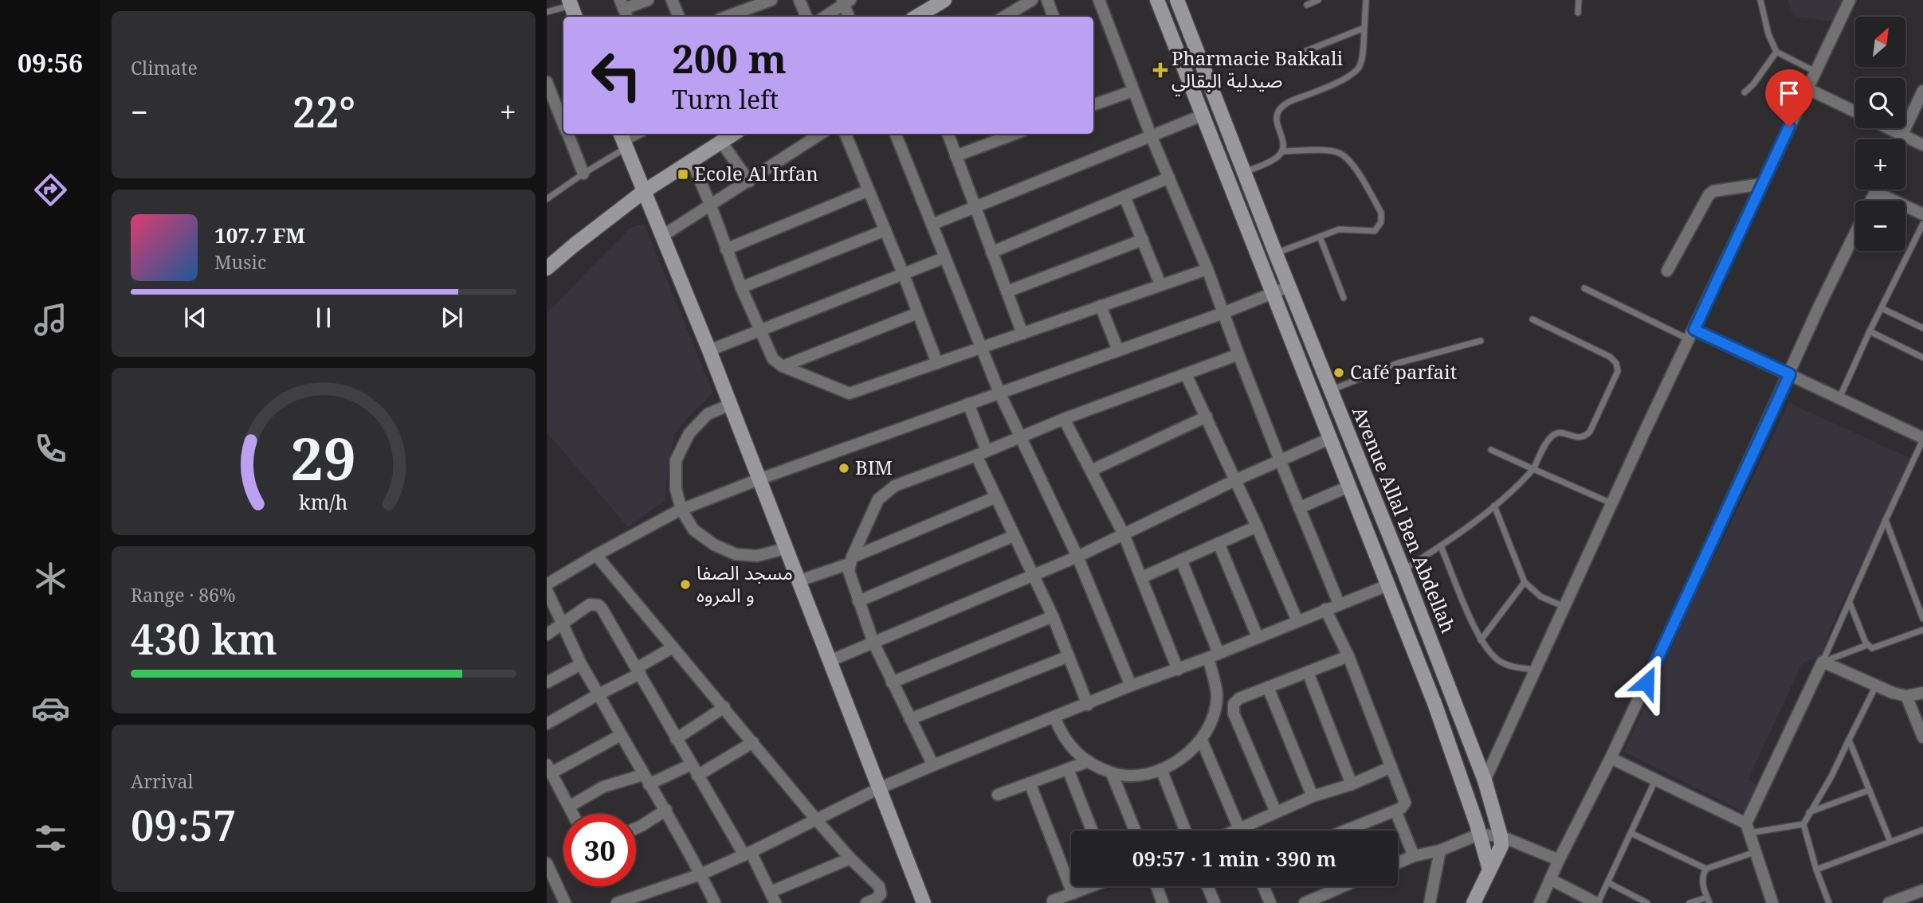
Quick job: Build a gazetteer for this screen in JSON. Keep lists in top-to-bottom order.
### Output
{
  "streets": {
    "street": ["Avenue Allal Ben Abdellah"]
  },
  "places": {
    "health": ["Pharmacie Bakkali صيدلية البقالي"],
    "transit": ["Ecole Al Irfan"],
    "other": ["Café parfait", "BIM", "مسجد الصفا و المروه"]
  },
  "north": "top right",
  "page": {
    "tabs": "09:56",
    "tile": [
      "Climate",
      ["Range · 86%", "430 km"],
      ["Arrival", "09:57"]
    ],
    "map_buttons": ["+", "−"],
    "turn": ["200 m", "Turn left"],
    "heat": ["−", "22°", "+"],
    "song": ["107.7 FM", "Music"],
    "limit": "30",
    "trip": "09:57 · 1 min · 390 m",
    "gauge": ["29", "km/h"]
  }
}
